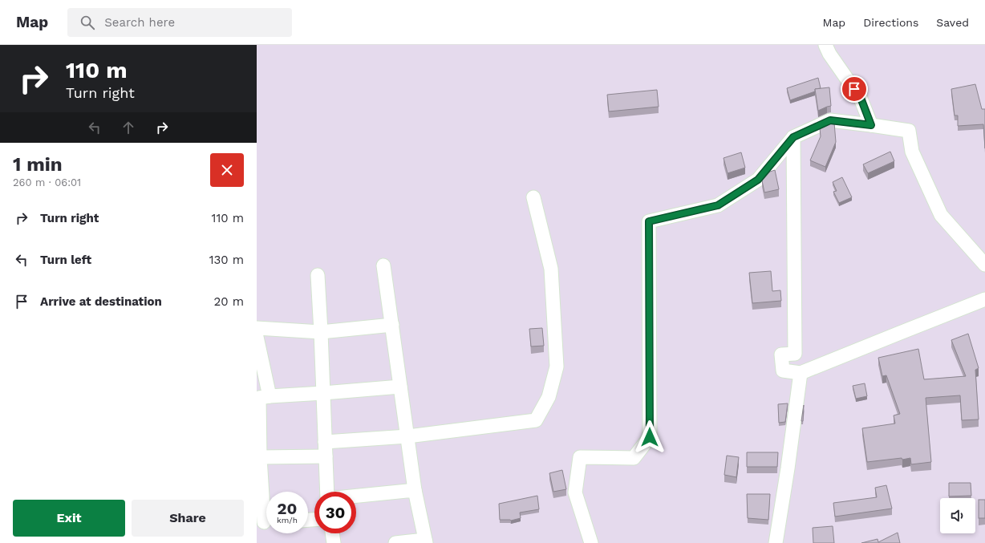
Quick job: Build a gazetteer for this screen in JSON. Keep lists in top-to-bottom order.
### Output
{
  "page": {
    "header": "Map",
    "search": "Search here",
    "nav": ["Map", "Directions", "Saved"],
    "turn": ["110 m", "Turn right"],
    "heading": ["1 min", "260 m · 06:01"],
    "list": [
      {
        "name": "Turn right",
        "value": "110 m"
      },
      {
        "name": "Turn left",
        "value": "130 m"
      },
      {
        "name": "Arrive at destination",
        "value": "20 m"
      }
    ],
    "speed": "20 km/h",
    "limit": "30",
    "buttons": ["Exit", "Share"]
  }
}
